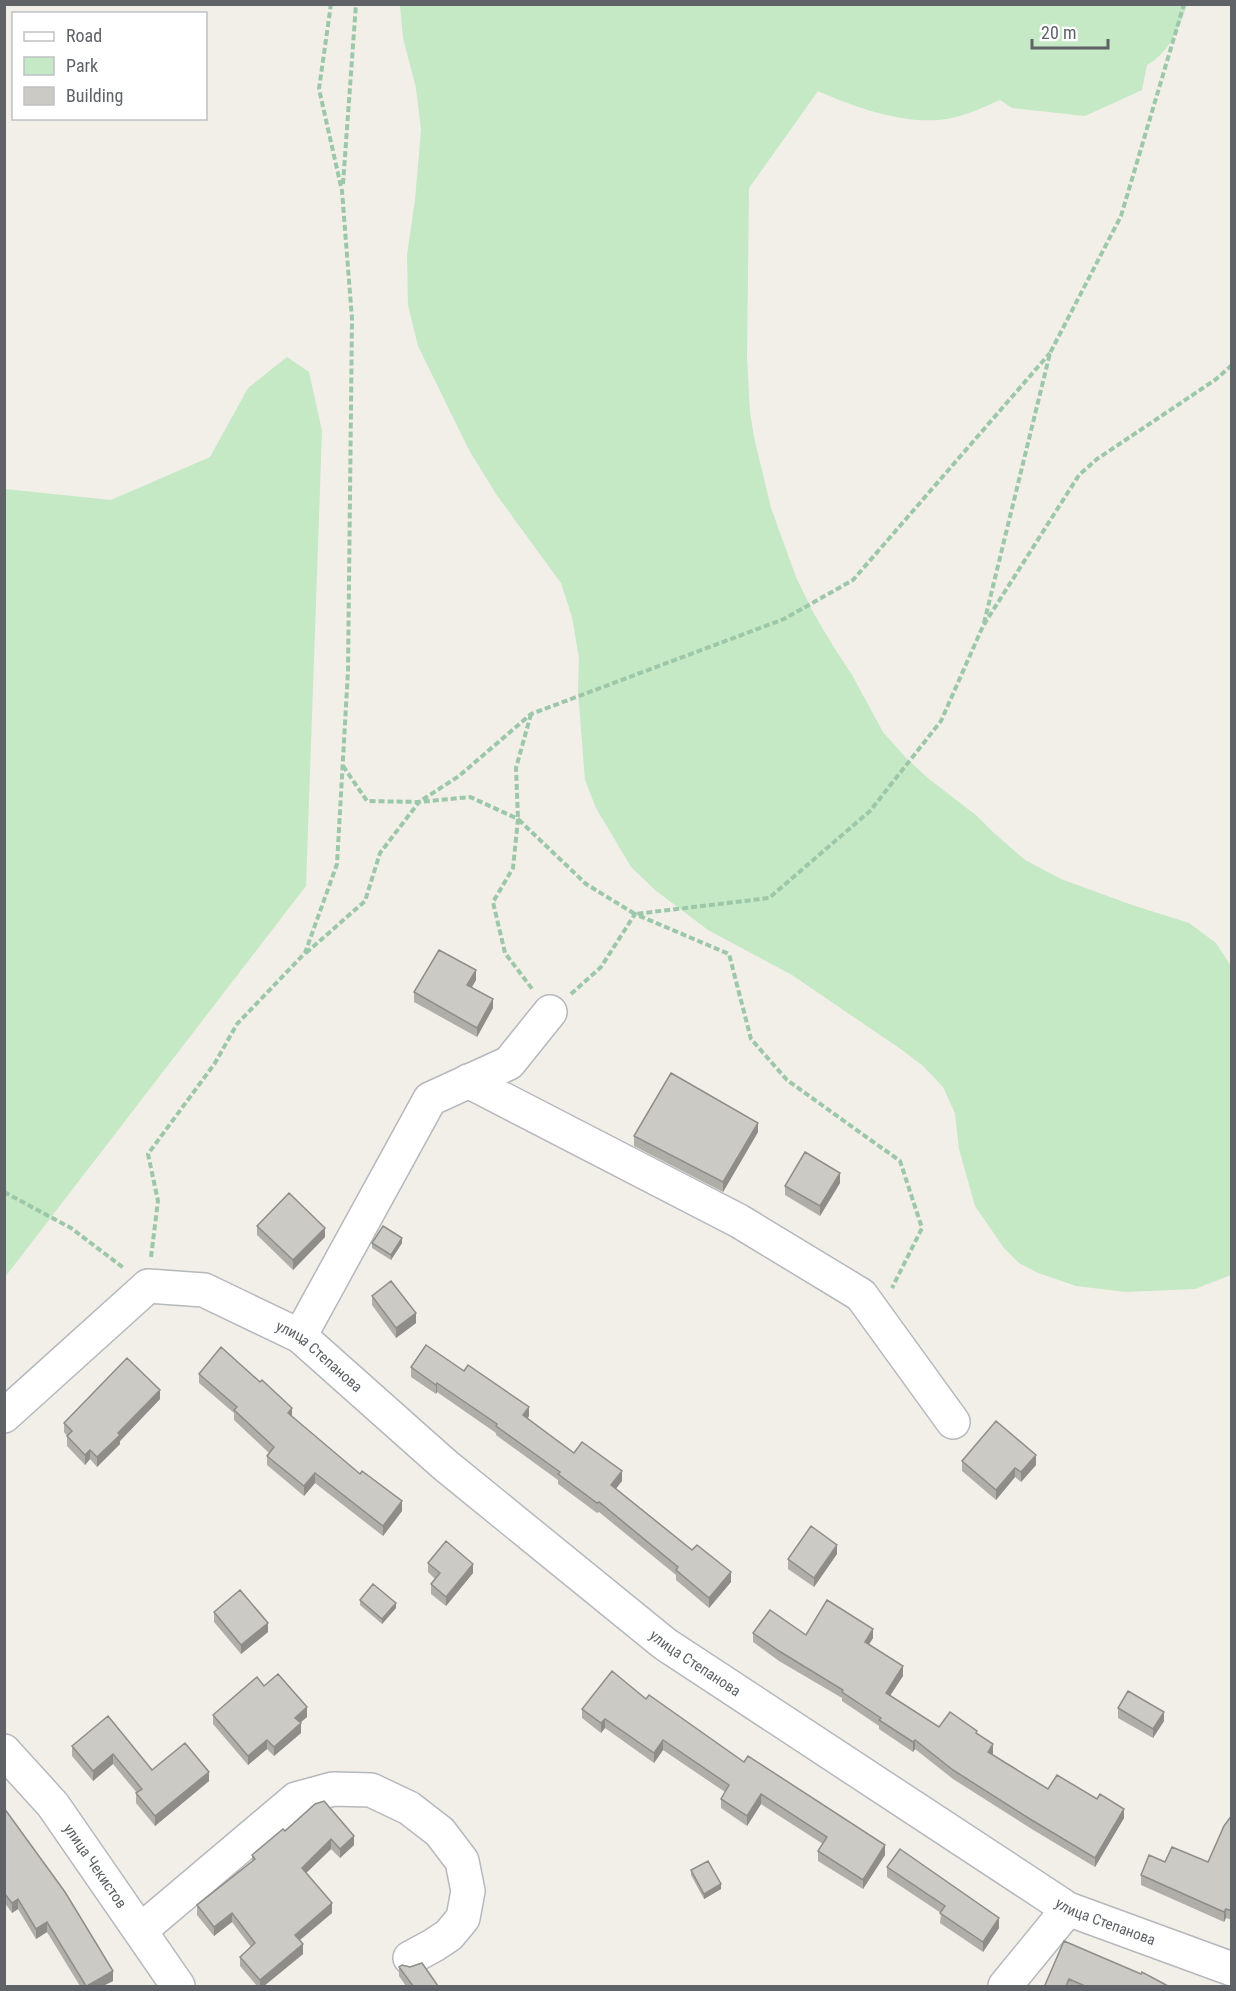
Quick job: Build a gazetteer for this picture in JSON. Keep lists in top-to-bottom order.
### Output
{
  "streets": {
    "street": ["улица Степанова", "улица Чекистов"]
  },
  "legend": ["Road", "Park", "Building"],
  "scale_bar": "20 m"
}
